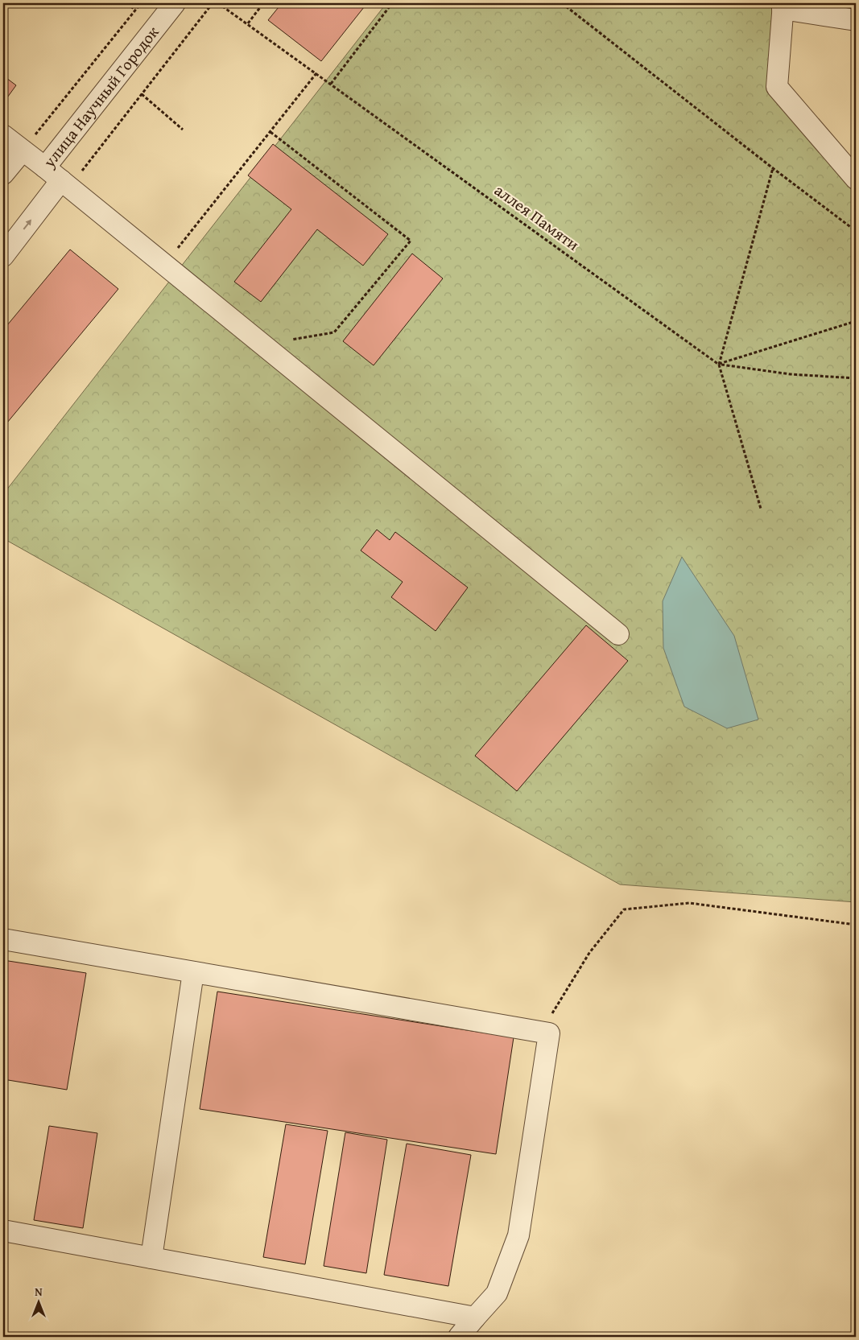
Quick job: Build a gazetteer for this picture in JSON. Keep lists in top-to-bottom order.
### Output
{
  "streets": {
    "street": ["улица Научный Городок"],
    "path": ["аллея Памяти"]
  },
  "north": "top"
}
